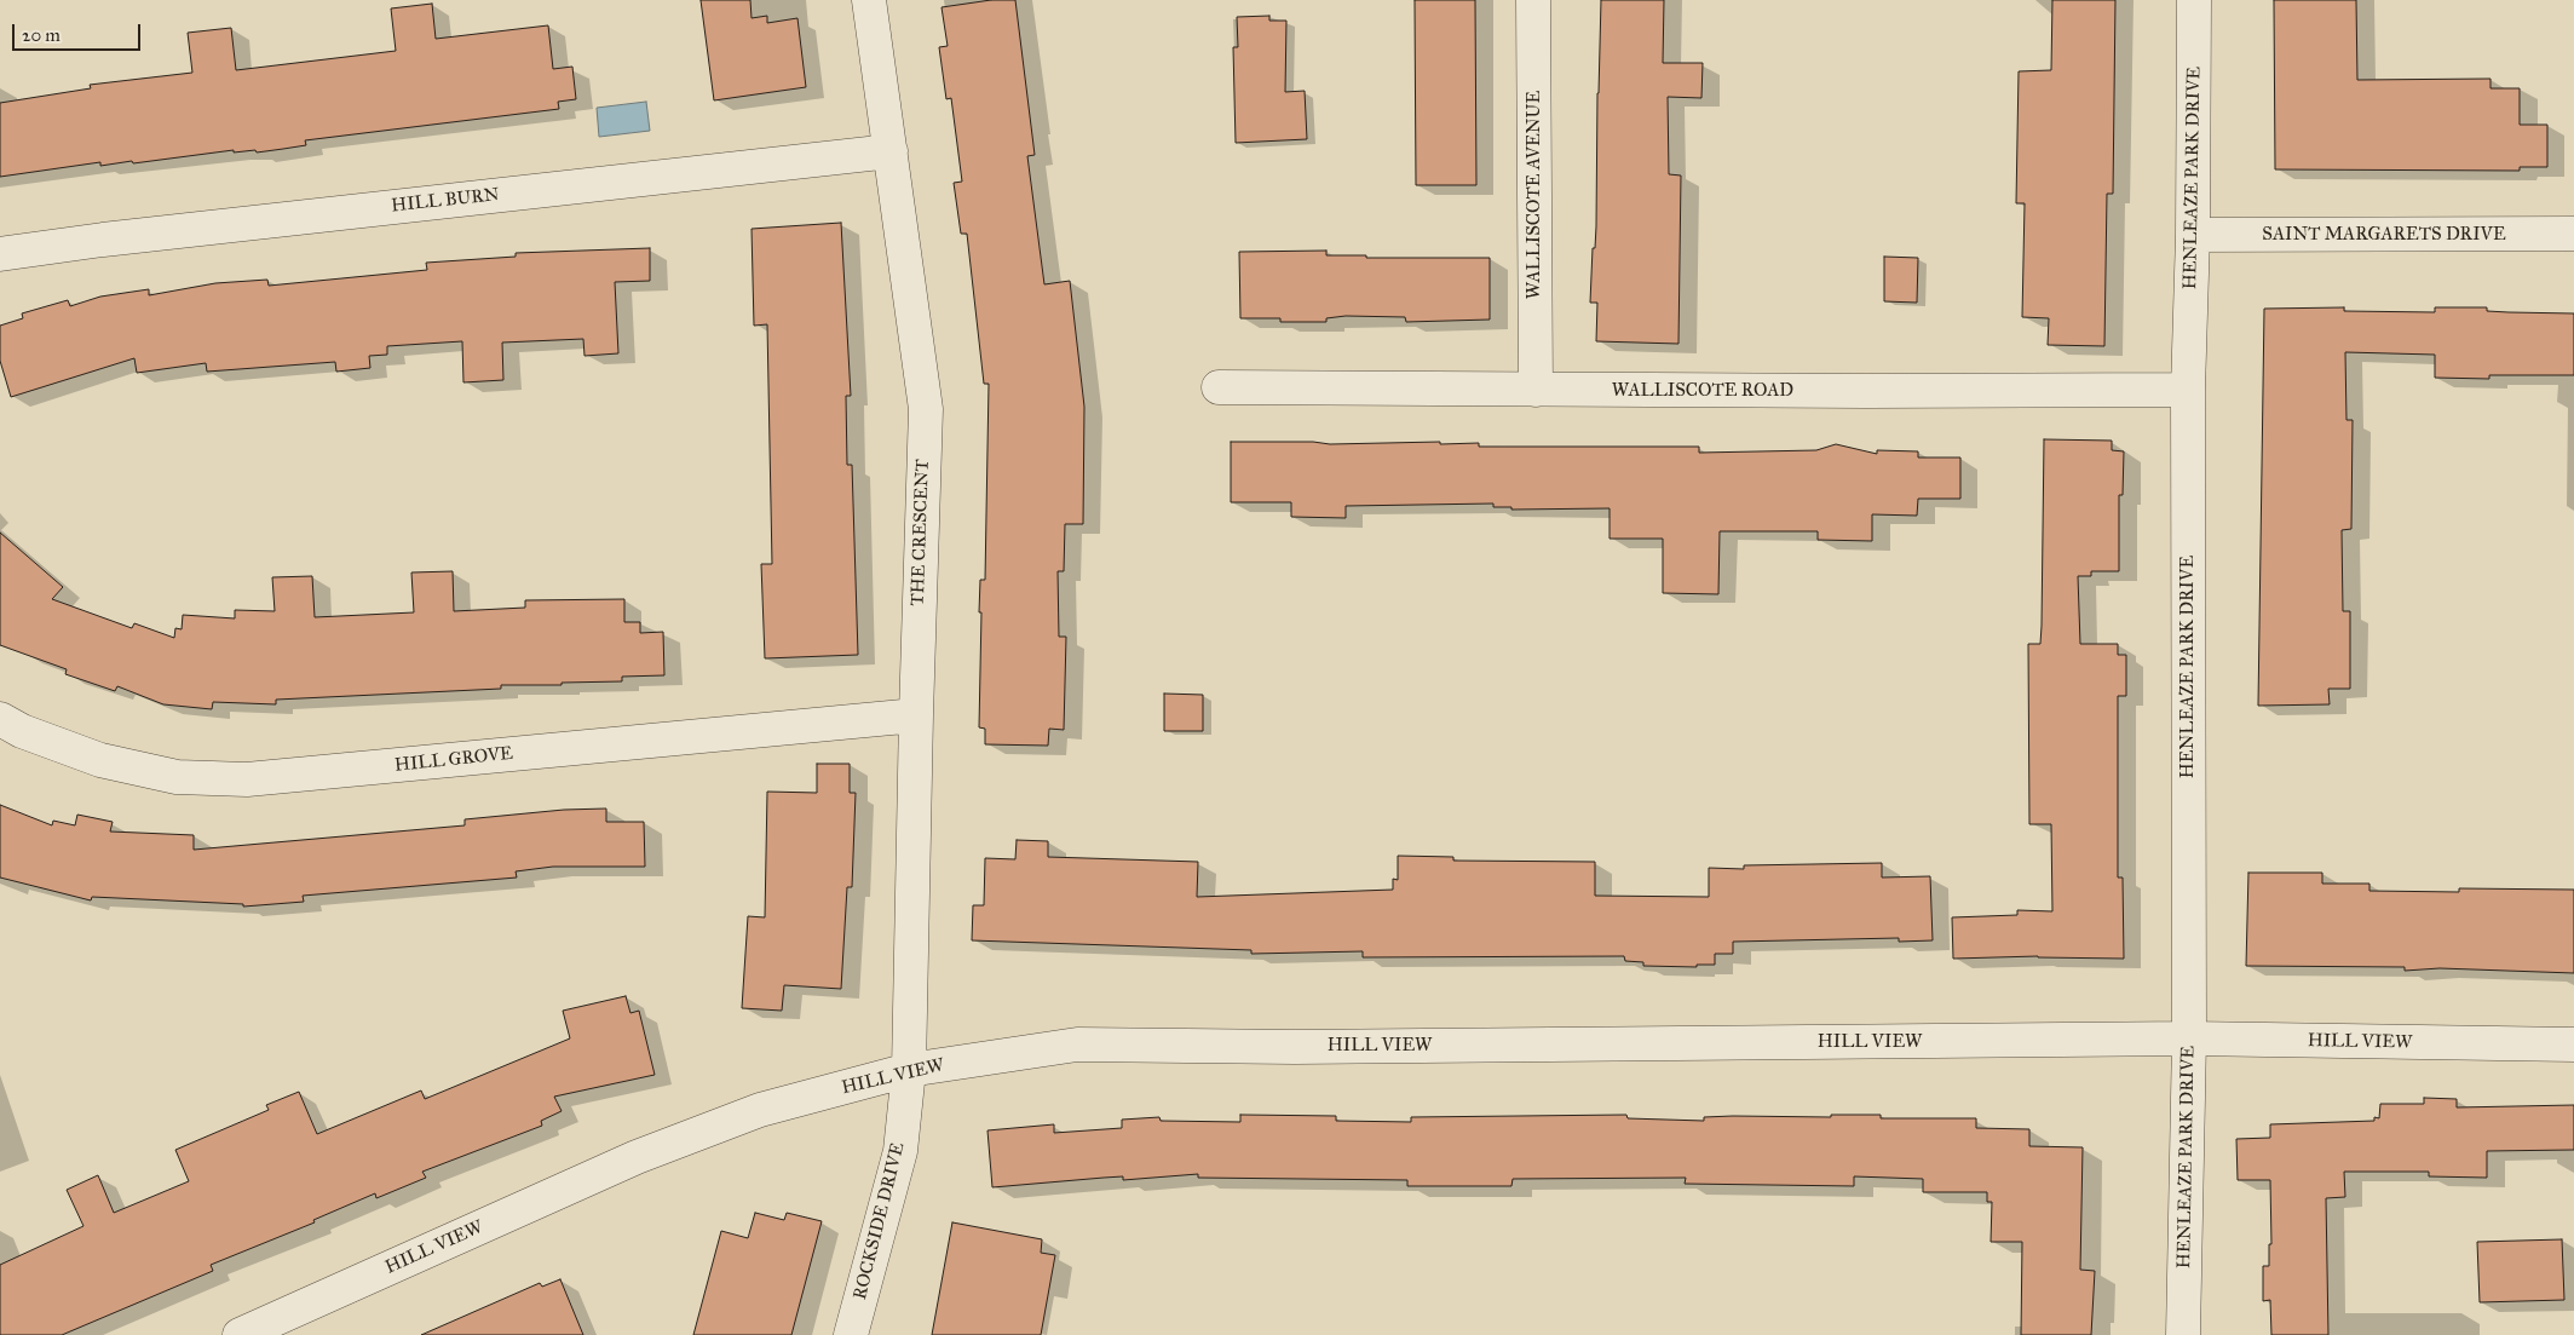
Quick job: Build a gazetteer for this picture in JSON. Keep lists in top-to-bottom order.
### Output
{
  "streets": {
    "street": [
      "HENLEAZE PARK DRIVE",
      "WALLISCOTE AVENUE",
      "HILL BURN",
      "SAINT MARGARETS DRIVE",
      "WALLISCOTE ROAD",
      "THE CRESCENT",
      "HILL GROVE",
      "HILL VIEW",
      "ROCKSIDE DRIVE"
    ]
  },
  "crossings": [
    ["HENLEAZE PARK DRIVE", "SAINT MARGARETS DRIVE"],
    ["HENLEAZE PARK DRIVE", "WALLISCOTE ROAD"],
    ["HENLEAZE PARK DRIVE", "HILL VIEW"],
    ["WALLISCOTE AVENUE", "WALLISCOTE ROAD"],
    ["HILL BURN", "THE CRESCENT"],
    ["THE CRESCENT", "HILL GROVE"],
    ["THE CRESCENT", "HILL VIEW"],
    ["THE CRESCENT", "ROCKSIDE DRIVE"],
    ["HILL VIEW", "ROCKSIDE DRIVE"]
  ],
  "scale_bar": "20 m"
}
